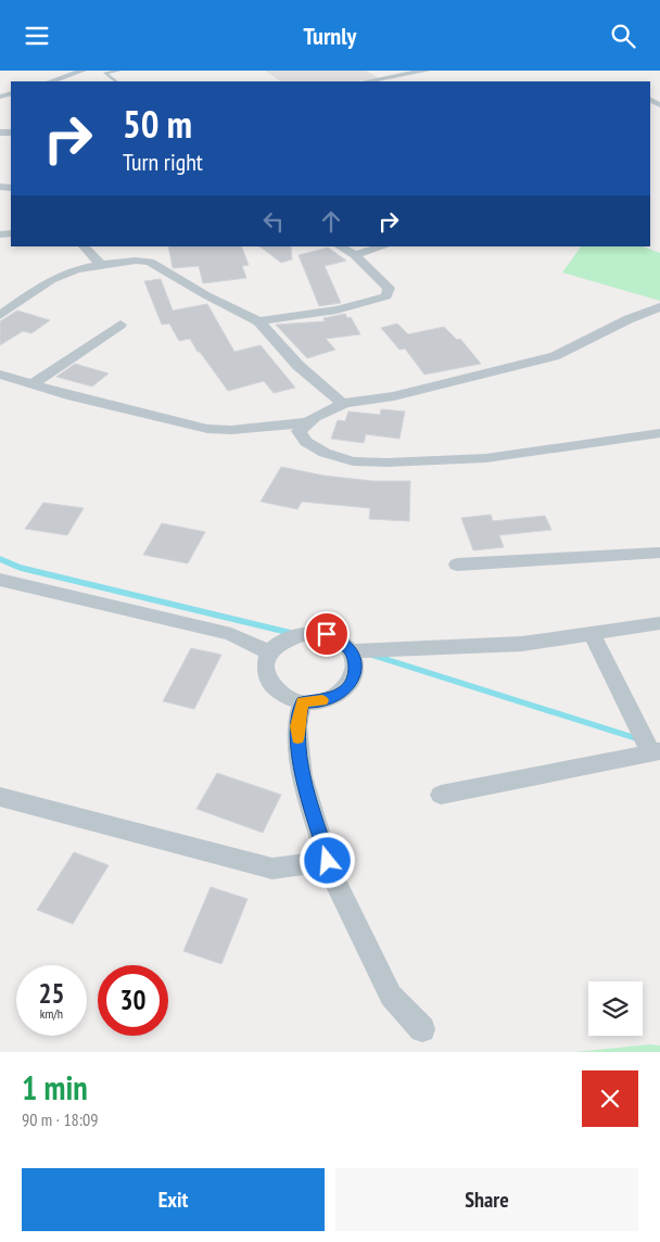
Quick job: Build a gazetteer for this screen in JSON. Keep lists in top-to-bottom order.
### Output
{
  "page": {
    "header": "Turnly",
    "turn": ["50 m", "Turn right"],
    "speed": "25 km/h",
    "limit": "30",
    "heading": ["1 min", "90 m · 18:09"],
    "buttons": ["Exit", "Share"]
  }
}
